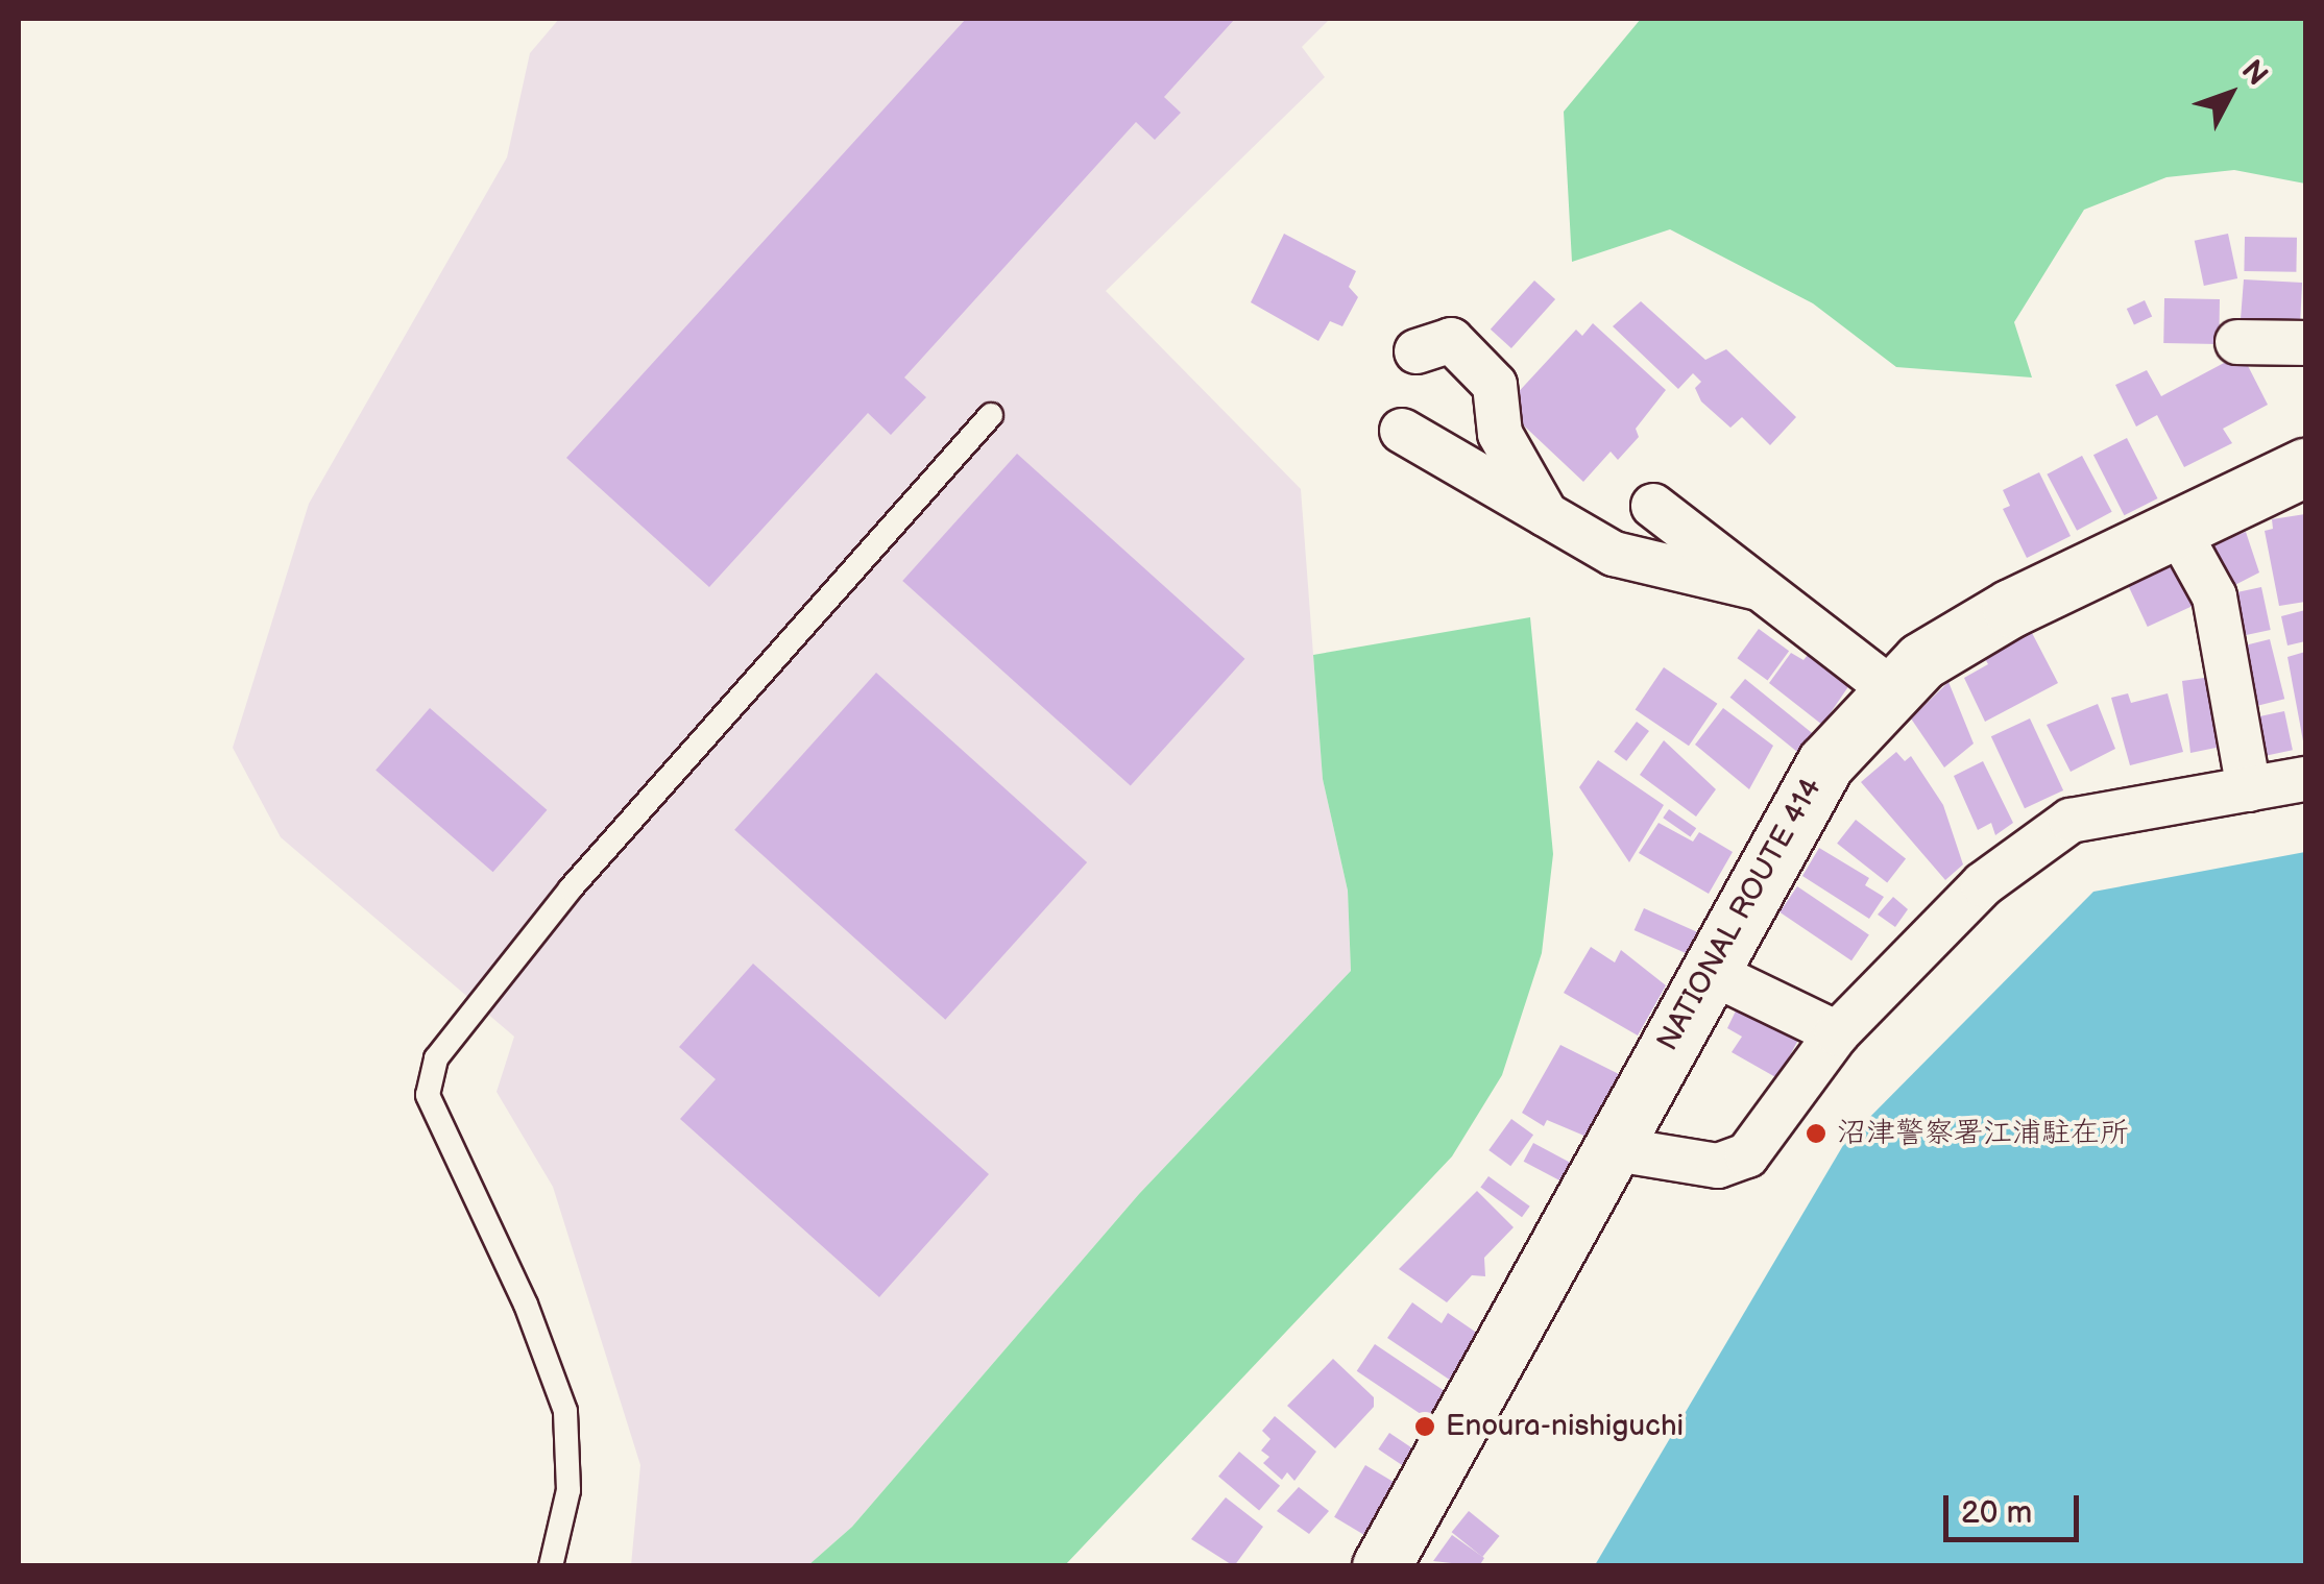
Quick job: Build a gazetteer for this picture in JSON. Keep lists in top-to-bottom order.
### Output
{
  "streets": {
    "highway": ["NATIONAL ROUTE 414"]
  },
  "places": ["沼津警察署江浦駐在所", "Enoura-nishiguchi"],
  "scale_bar": "20 m",
  "north": "top right"
}
